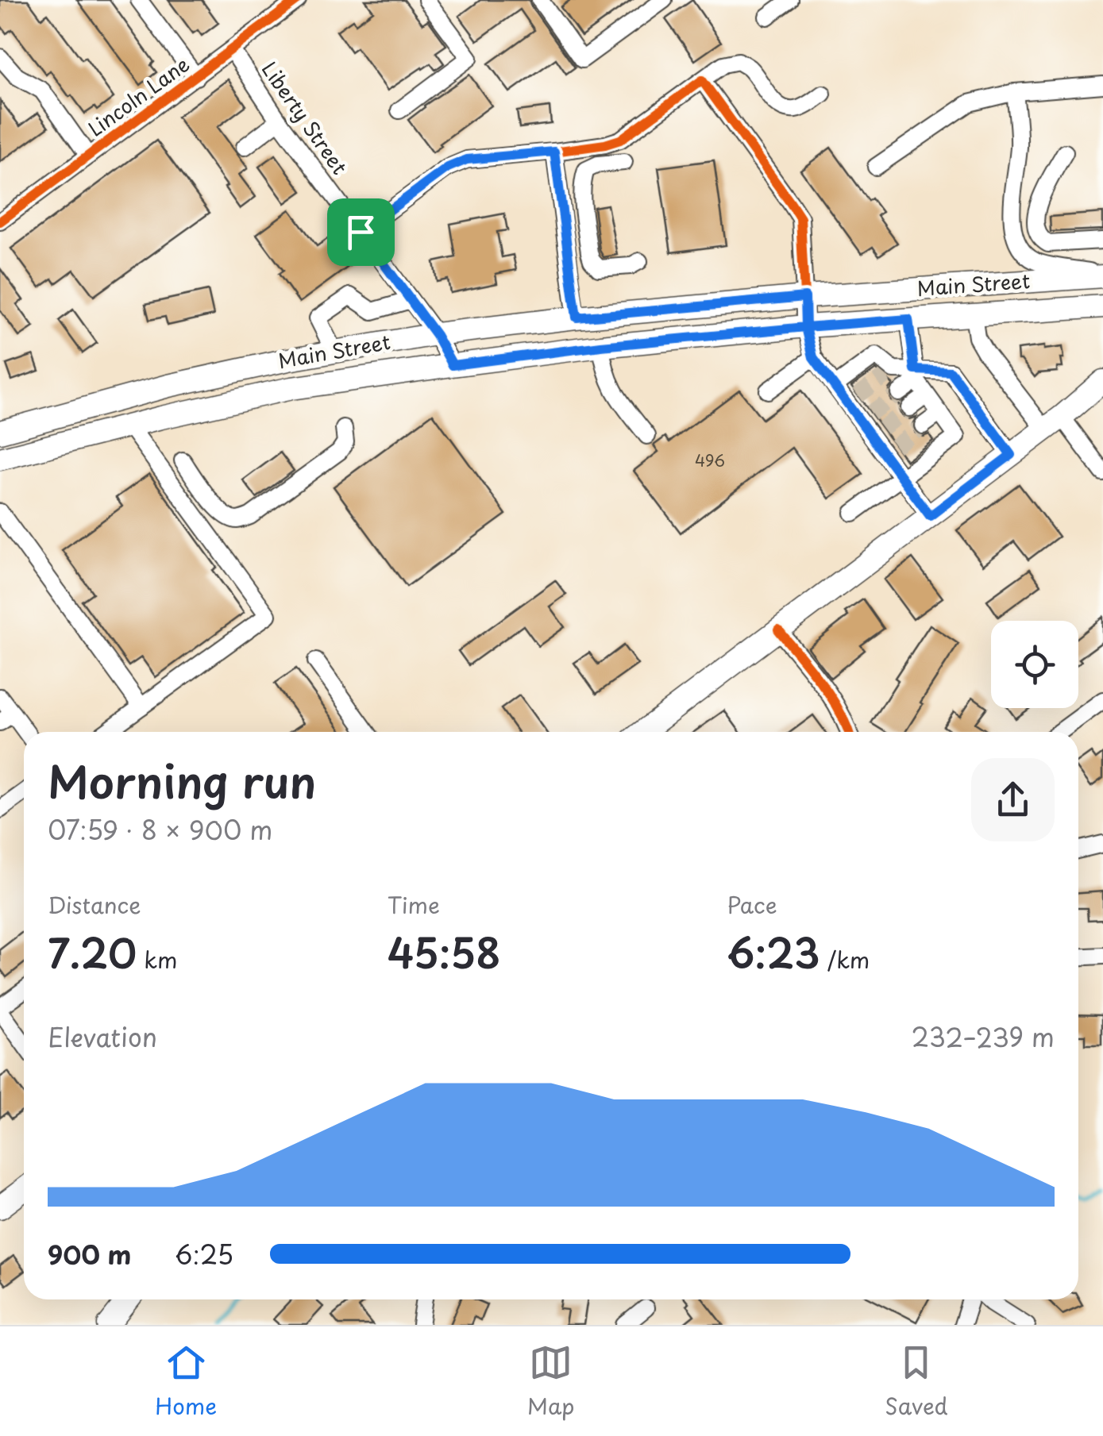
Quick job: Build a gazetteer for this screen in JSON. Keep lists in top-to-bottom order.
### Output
{
  "streets": {
    "main road": ["Main Street"],
    "street": ["Lincoln Lane", "Liberty Street"]
  },
  "crossings": [
    ["Lincoln Lane", "Liberty Street"],
    ["Liberty Street", "Main Street"]
  ],
  "house_numbers": ["496"],
  "page": {
    "heading": ["Morning run", "07:59 · 8 × 900 m"],
    "stats": [
      ["Distance", "7.20 km"],
      ["Time", "45:58"],
      ["Pace", "6:23 /km"]
    ],
    "chart": ["Elevation", "232–239 m"],
    "list": [
      {
        "name": "900 m",
        "note": "6:25"
      }
    ],
    "tabs": ["Home", "Map", "Saved"]
  }
}
